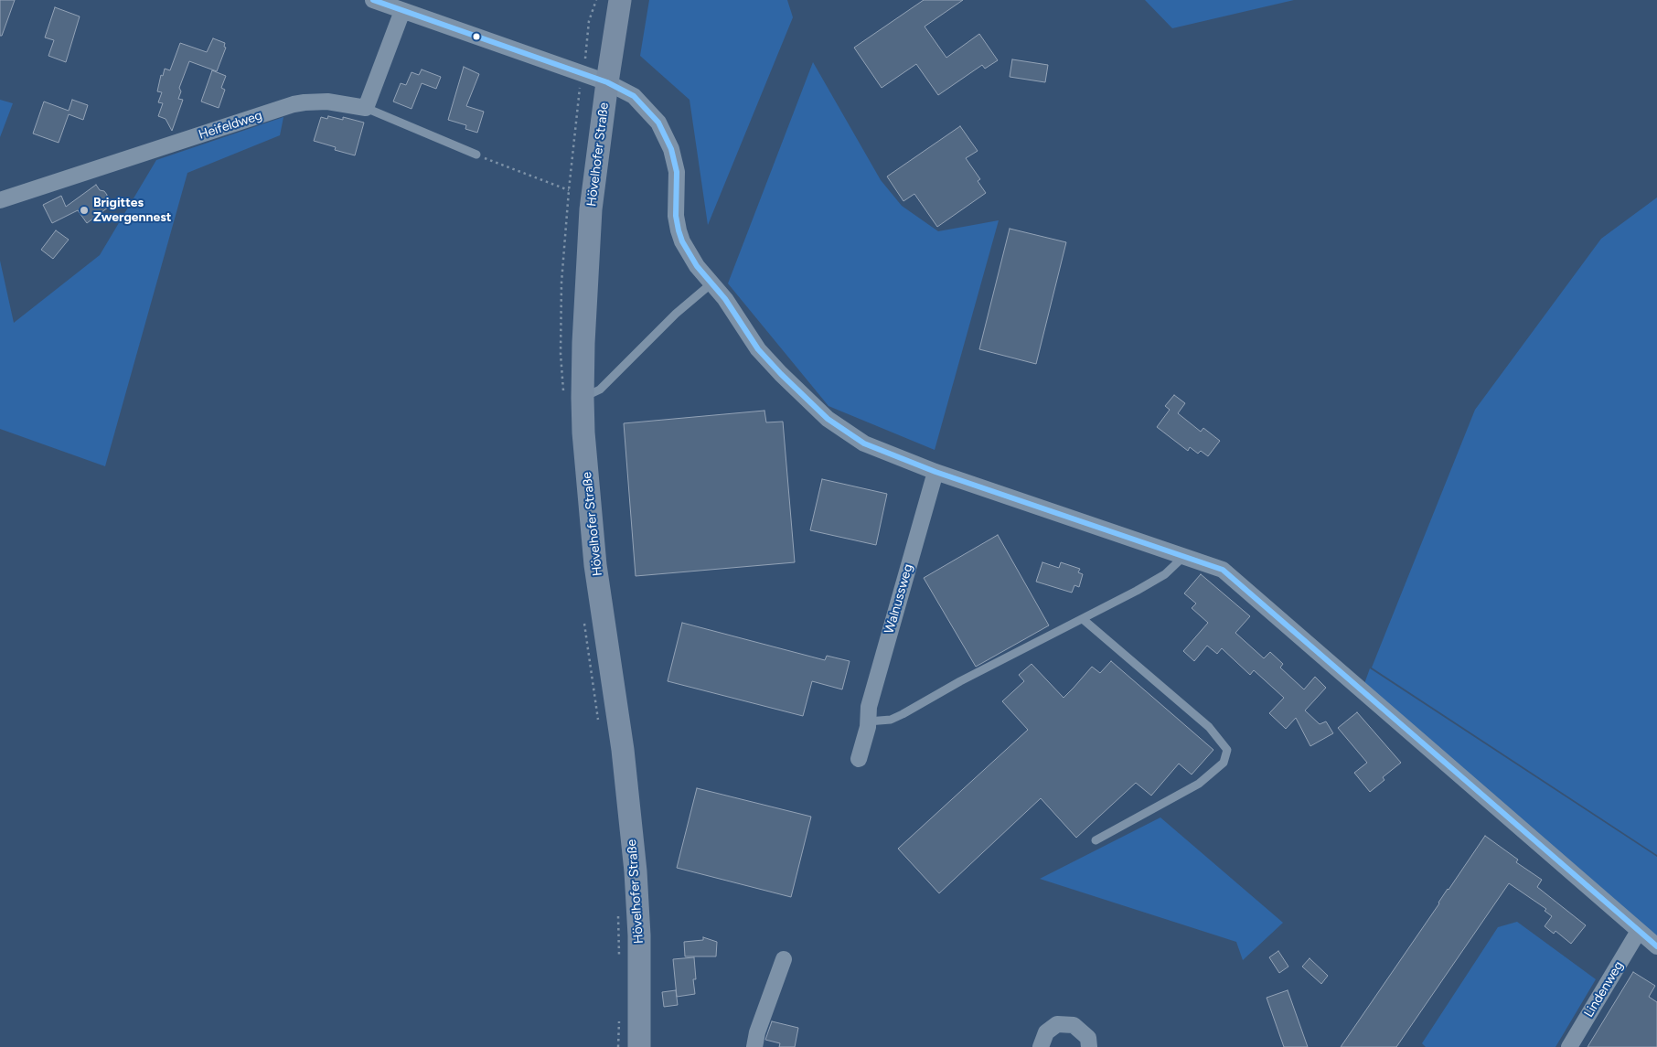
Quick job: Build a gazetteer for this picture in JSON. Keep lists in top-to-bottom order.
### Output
{
  "streets": {
    "main road": ["Hövelhofer Straße"],
    "street": ["Heifeldweg", "Walnussweg", "Lindenweg"]
  },
  "places": ["Brigittes Zwergennest"]
}
